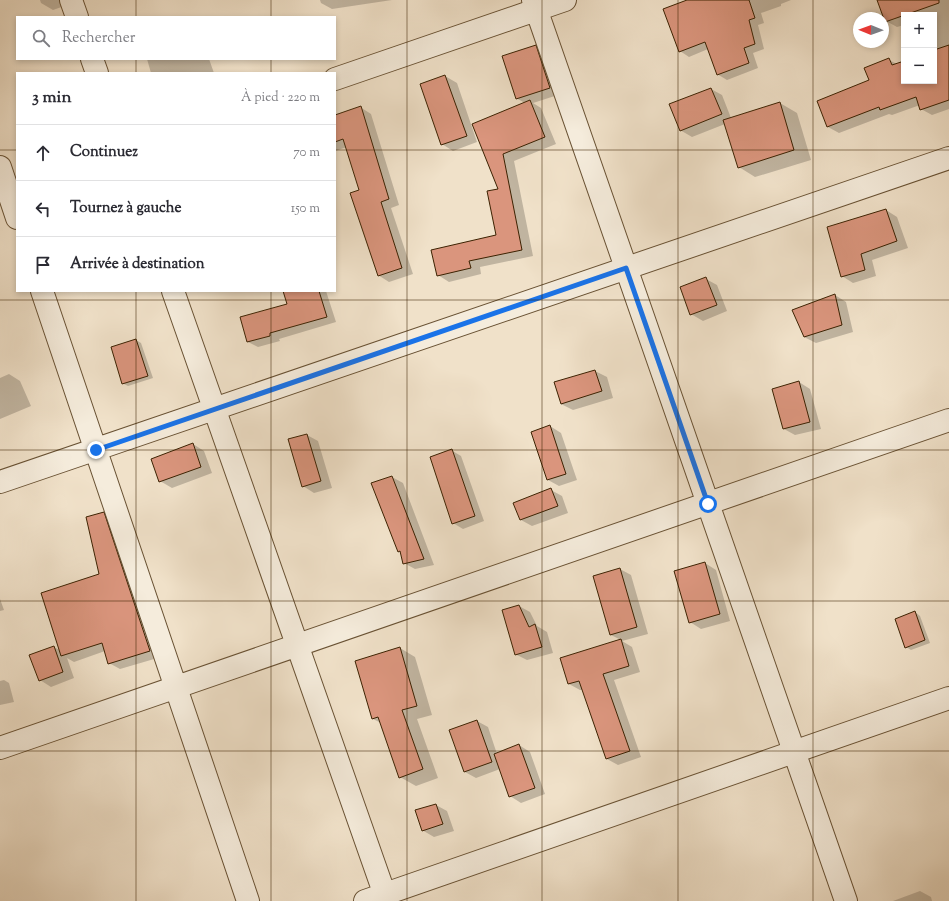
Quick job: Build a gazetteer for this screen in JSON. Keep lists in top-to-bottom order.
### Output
{
  "north": "left",
  "page": {
    "map_buttons": ["+", "−"],
    "search": "Rechercher",
    "heading": ["3 min", "À pied · 220 m"],
    "list": [
      ["Continuez", "70 m"],
      ["Tournez à gauche", "150 m"],
      "Arrivée à destination"
    ]
  }
}
